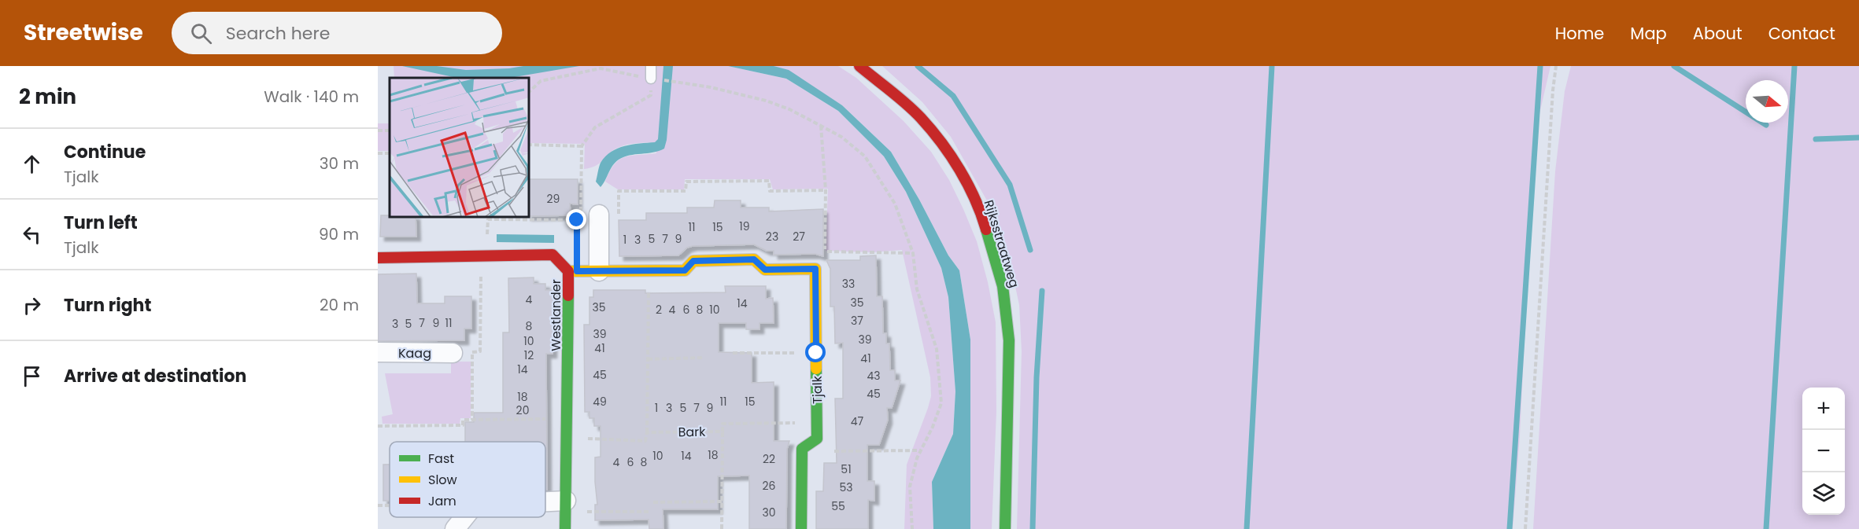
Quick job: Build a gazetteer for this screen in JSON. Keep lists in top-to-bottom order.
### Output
{
  "streets": {
    "street": [
      "Rijksstraatweg",
      "Westlander",
      "Kaag",
      "Tjalk"
    ],
    "path": ["Bark"]
  },
  "crossings": [
    ["Westlander", "Tjalk"],
    ["Westlander", "Bark"],
    ["Tjalk", "Bark"]
  ],
  "house_numbers": [
    "29",
    "19",
    "11",
    "15",
    "23",
    "27",
    "5",
    "7",
    "9",
    "1",
    "3",
    "33",
    "4",
    "35",
    "14",
    "35",
    "2",
    "4",
    "6",
    "8",
    "10",
    "37",
    "7",
    "9",
    "11",
    "3",
    "5",
    "8",
    "39",
    "39",
    "10",
    "41",
    "12",
    "41",
    "14",
    "45",
    "43",
    "45",
    "18",
    "49",
    "11",
    "15",
    "1",
    "3",
    "5",
    "7",
    "9",
    "20",
    "47",
    "18",
    "10",
    "14",
    "22",
    "4",
    "6",
    "8",
    "51",
    "26",
    "53",
    "55",
    "30"
  ],
  "legend": ["Fast", "Slow", "Jam"],
  "north": "right",
  "page": {
    "header": "Streetwise",
    "search": "Search here",
    "nav": [
      "Home",
      "Map",
      "About",
      "Contact"
    ],
    "heading": ["2 min", "Walk · 140 m"],
    "list": [
      ["Continue", "Tjalk", "30 m"],
      ["Turn left", "Tjalk", "90 m"],
      ["Turn right", "20 m"],
      "Arrive at destination"
    ],
    "map_buttons": ["+", "−"]
  }
}
